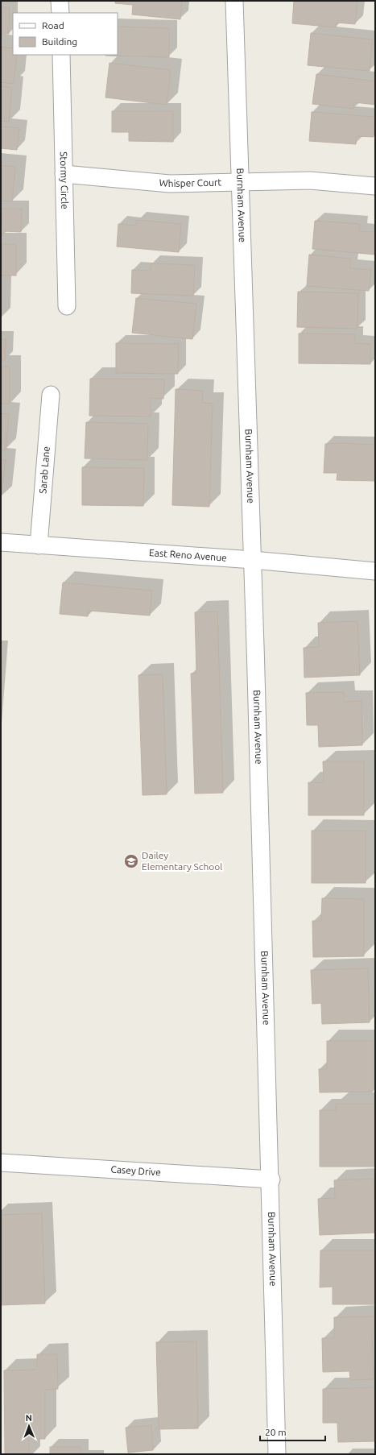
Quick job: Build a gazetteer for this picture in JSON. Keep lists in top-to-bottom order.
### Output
{
  "streets": {
    "street": [
      "Stormy Circle",
      "Whisper Court",
      "Burnham Avenue",
      "Sarab Lane",
      "East Reno Avenue",
      "Casey Drive"
    ]
  },
  "crossings": [
    ["Stormy Circle", "Whisper Court"],
    ["Whisper Court", "Burnham Avenue"],
    ["Burnham Avenue", "East Reno Avenue"],
    ["Burnham Avenue", "Casey Drive"],
    ["Sarab Lane", "East Reno Avenue"]
  ],
  "places": {
    "school or university": ["Dailey Elementary School"]
  },
  "legend": ["Road", "Building"],
  "scale_bar": "20 m",
  "north": "top"
}
